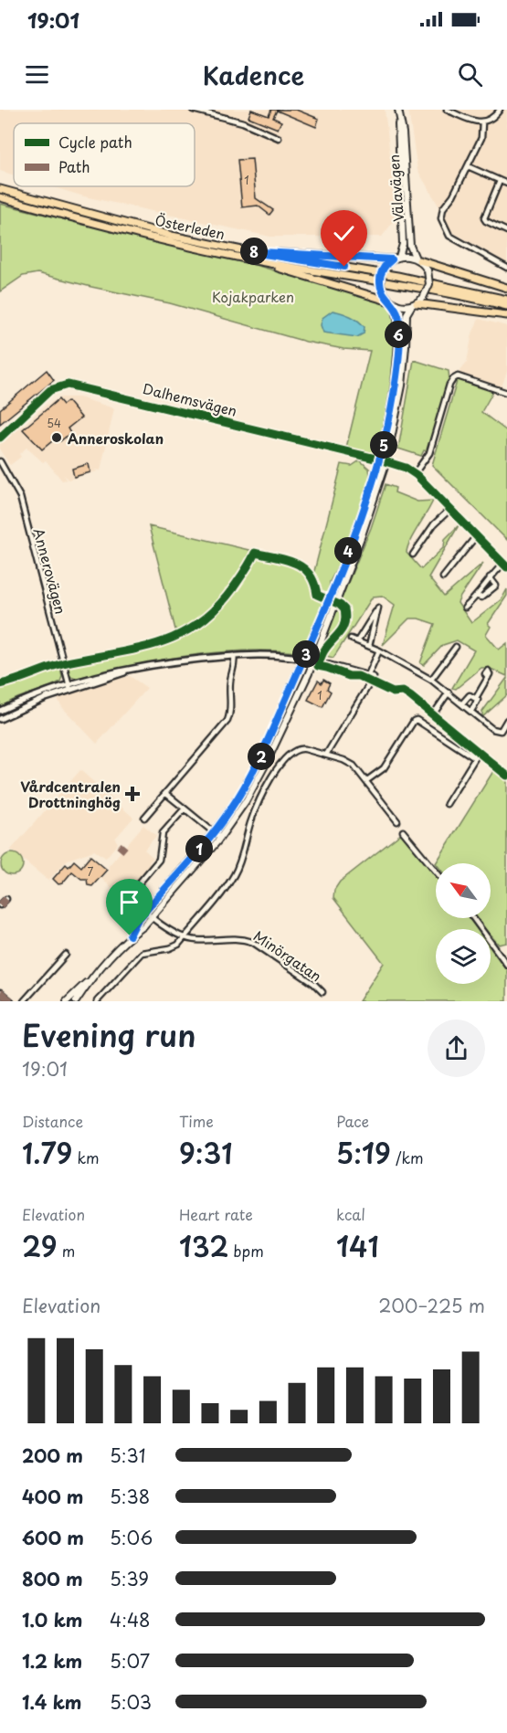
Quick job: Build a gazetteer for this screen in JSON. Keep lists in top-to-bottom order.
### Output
{
  "streets": {
    "main road": ["Välavägen", "Österleden"],
    "street": ["Dalhemsvägen", "Annerovägen", "Minörgatan"]
  },
  "parks": ["Kojakparken"],
  "places": {
    "other": ["Anneroskolan"],
    "health": ["Vårdcentralen Drottninghög"]
  },
  "house_numbers": [
    "1",
    "54",
    "1",
    "7"
  ],
  "legend": ["Cycle path", "Path"],
  "north": "top left",
  "page": {
    "status": "19:01",
    "header": "Kadence",
    "pins": [
      "8",
      "6",
      "5",
      "4",
      "3",
      "2",
      "1"
    ],
    "heading": ["Evening run", "19:01"],
    "stats": [
      ["Distance", "1.79 km"],
      ["Time", "9:31"],
      ["Pace", "5:19 /km"],
      ["Elevation", "29 m"],
      ["Heart rate", "132 bpm"],
      ["kcal", "141"]
    ],
    "chart": ["Elevation", "200–225 m"],
    "list": [
      {
        "name": "200 m",
        "note": "5:31"
      },
      {
        "name": "400 m",
        "note": "5:38"
      },
      {
        "name": "600 m",
        "note": "5:06"
      },
      {
        "name": "800 m",
        "note": "5:39"
      },
      {
        "name": "1.0 km",
        "note": "4:48"
      },
      {
        "name": "1.2 km",
        "note": "5:07"
      },
      {
        "name": "1.4 km",
        "note": "5:03"
      }
    ]
  }
}
